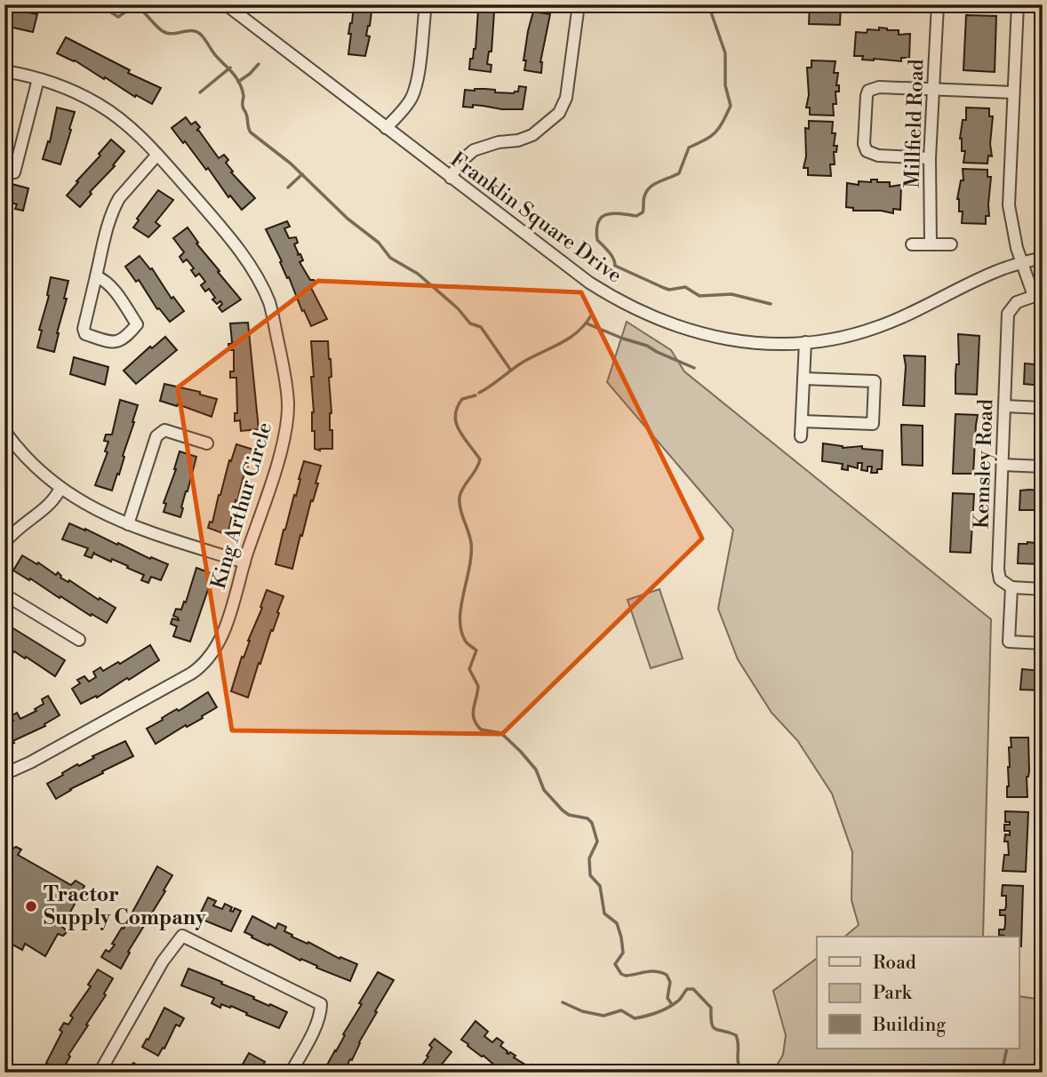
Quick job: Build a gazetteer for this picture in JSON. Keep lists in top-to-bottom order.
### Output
{
  "streets": {
    "street": [
      "Millfield Road",
      "Franklin Square Drive",
      "Kemsley Road",
      "King Arthur Circle"
    ]
  },
  "places": ["Tractor Supply Company"],
  "legend": ["Road", "Park", "Building"]
}
